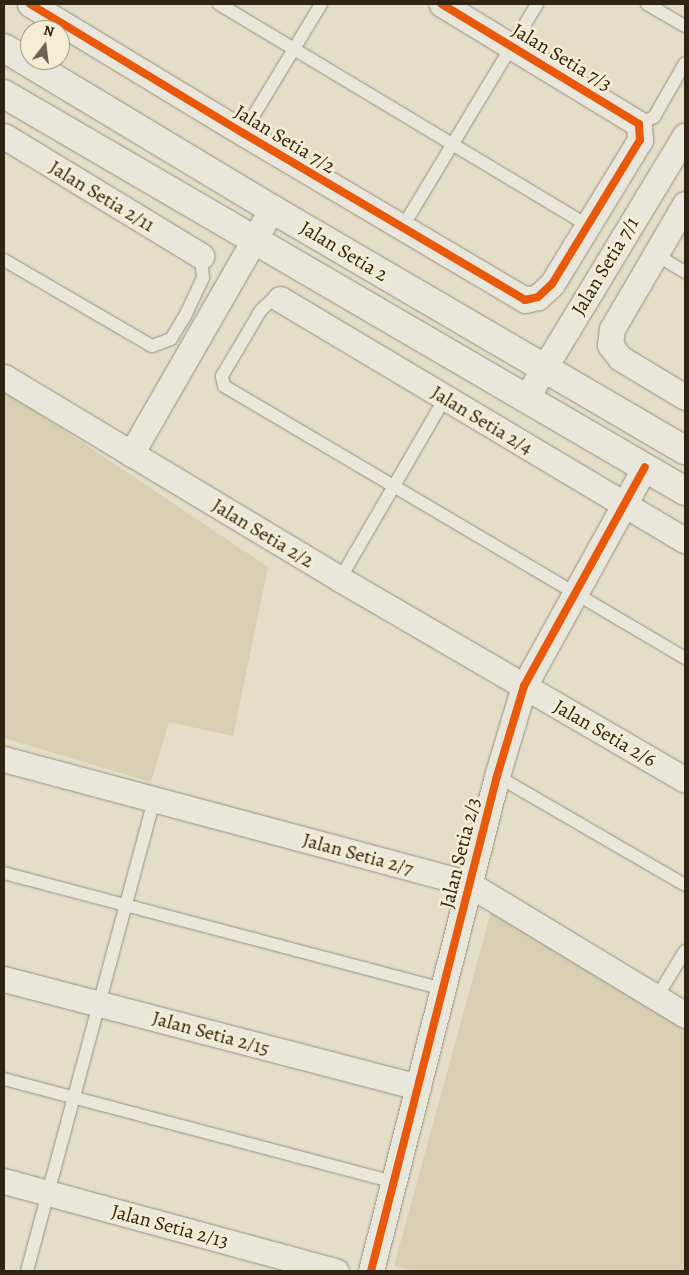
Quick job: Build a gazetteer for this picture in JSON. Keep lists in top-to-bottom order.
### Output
{
  "streets": {
    "street": [
      "Jalan Setia 7/3",
      "Jalan Setia 7/2",
      "Jalan Setia 2/11",
      "Jalan Setia 2",
      "Jalan Setia 7/1",
      "Jalan Setia 2/4",
      "Jalan Setia 2/2",
      "Jalan Setia 2/6",
      "Jalan Setia 2/3",
      "Jalan Setia 2/7",
      "Jalan Setia 2/15",
      "Jalan Setia 2/13"
    ]
  },
  "crossings": [
    ["Jalan Setia 2", "Jalan Setia 7/1"],
    ["Jalan Setia 2", "Jalan Setia 2/3"],
    ["Jalan Setia 2/4", "Jalan Setia 2/3"],
    ["Jalan Setia 2/2", "Jalan Setia 2/6"],
    ["Jalan Setia 2/2", "Jalan Setia 2/3"],
    ["Jalan Setia 2/6", "Jalan Setia 2/3"],
    ["Jalan Setia 2/3", "Jalan Setia 2/7"],
    ["Jalan Setia 2/3", "Jalan Setia 2/15"]
  ],
  "north": "top"
}
